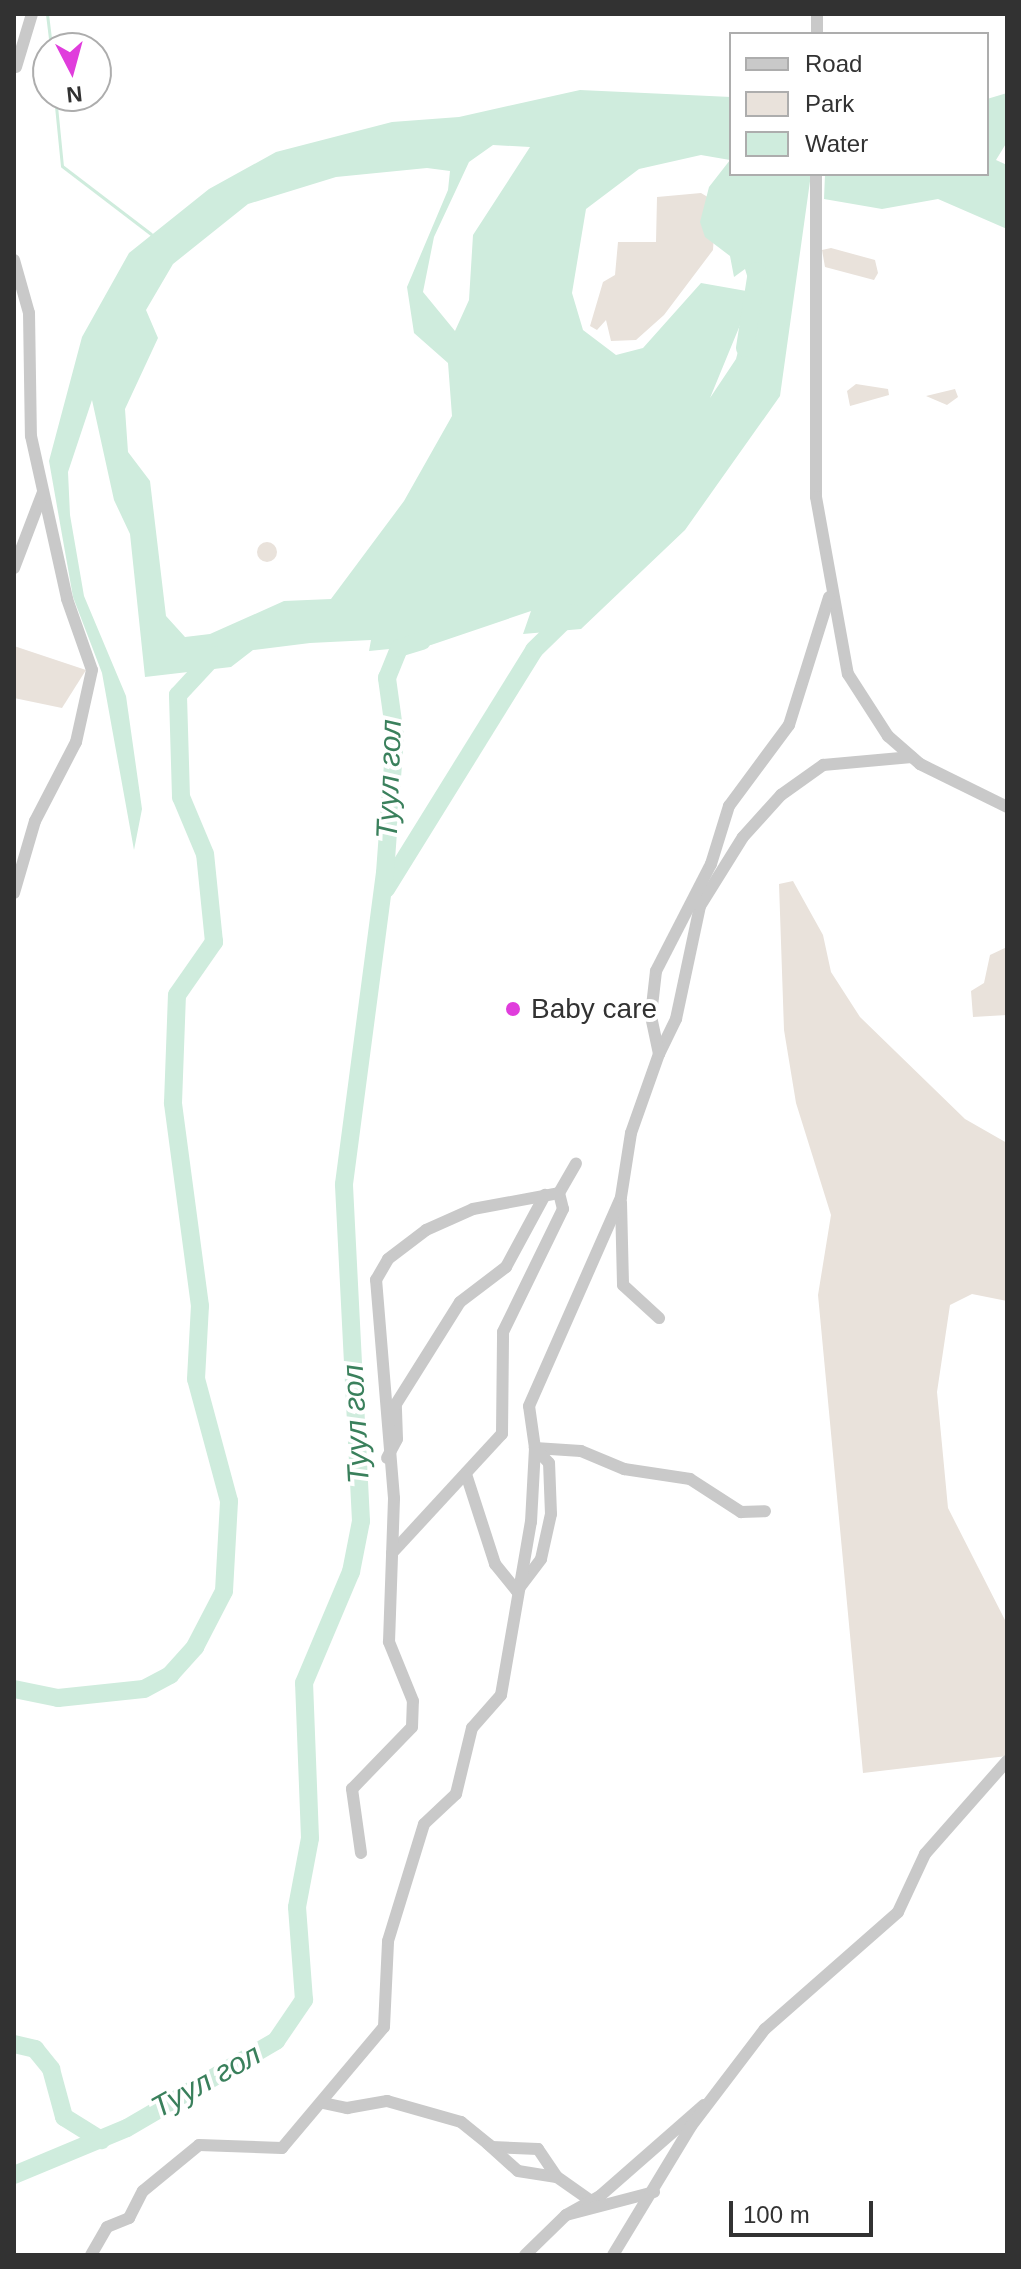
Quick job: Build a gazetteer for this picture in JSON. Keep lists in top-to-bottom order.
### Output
{
  "water": ["Туул гол"],
  "places": ["Baby care"],
  "legend": ["Road", "Park", "Water"],
  "scale_bar": "100 m",
  "north": "bottom"
}
